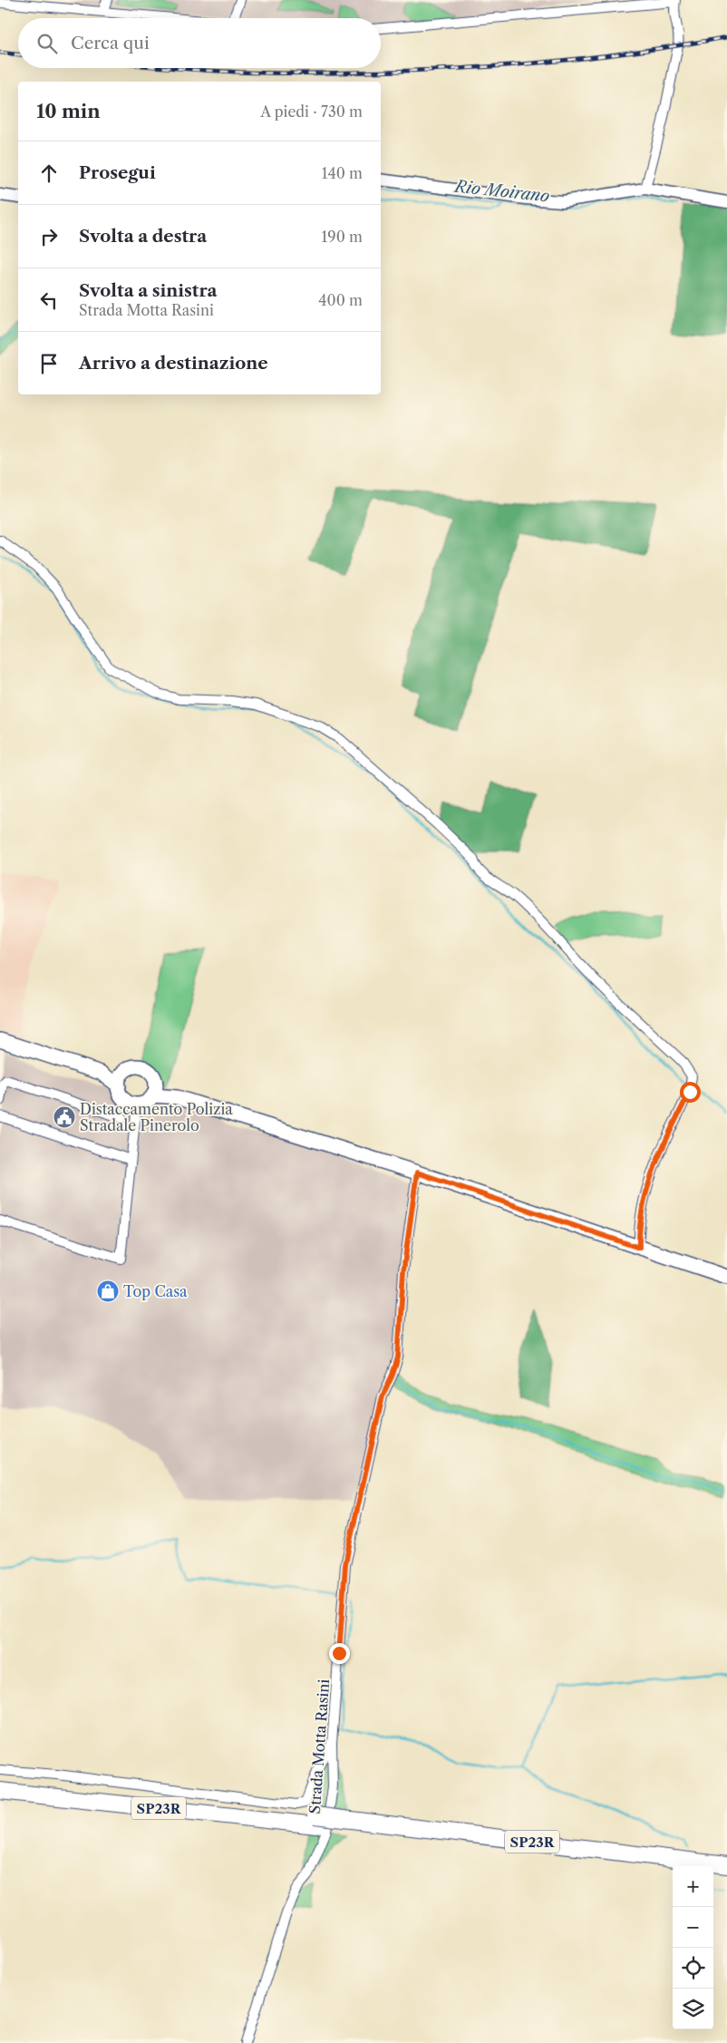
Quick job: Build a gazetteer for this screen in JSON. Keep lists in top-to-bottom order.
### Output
{
  "streets": {
    "highway": ["SP23R"],
    "street": ["Strada Motta Rasini"]
  },
  "water": ["Rio Moirano"],
  "places": {
    "public building": ["Distaccamento Polizia Stradale Pinerolo"],
    "shop": ["Top Casa"]
  },
  "page": {
    "search": "Cerca qui",
    "heading": ["10 min", "A piedi · 730 m"],
    "list": [
      ["Prosegui", "140 m"],
      ["Svolta a destra", "190 m"],
      ["Svolta a sinistra", "Strada Motta Rasini", "400 m"],
      "Arrivo a destinazione"
    ],
    "map_buttons": ["+", "−"]
  }
}
